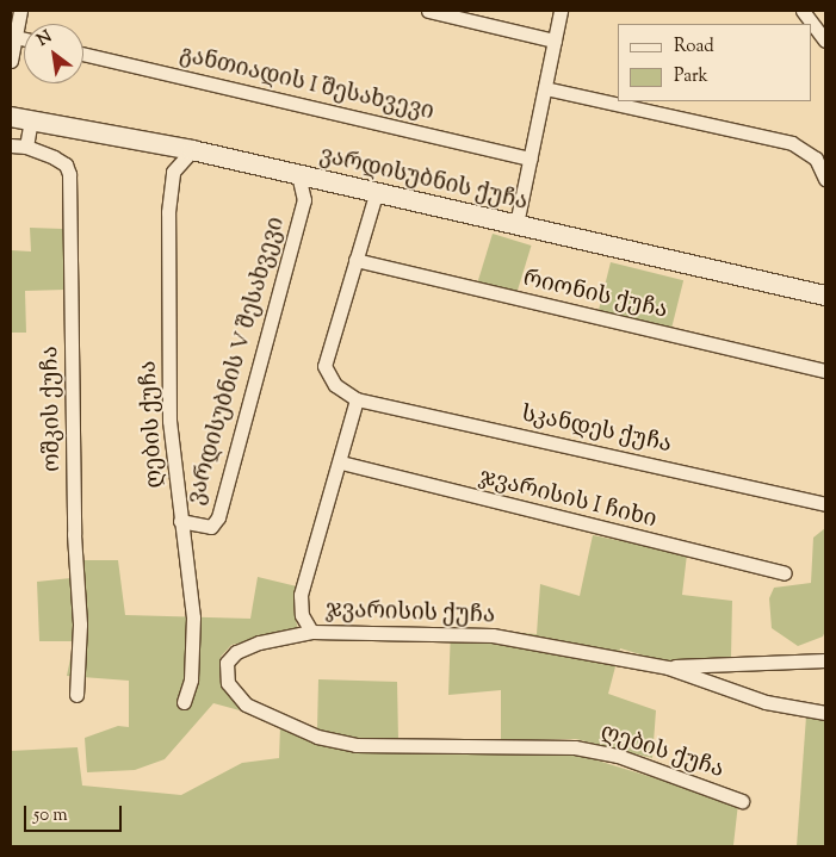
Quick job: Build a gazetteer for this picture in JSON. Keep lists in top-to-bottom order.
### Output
{
  "streets": {
    "street": [
      "განთიადის I შესახვევი",
      "ვარდისუბნის ქუჩა",
      "რიონის ქუჩა",
      "ვარდისუბნის V შესახვევი",
      "ოშკის ქუჩა",
      "ღების ქუჩა",
      "სკანდეს ქუჩა",
      "ჯვარისის I ჩიხი",
      "ჯვარისის ქუჩა"
    ]
  },
  "crossings": [
    ["ვარდისუბნის ქუჩა", "ვარდისუბნის V შესახვევი"],
    ["ვარდისუბნის ქუჩა", "ღების ქუჩა"],
    ["ვარდისუბნის V შესახვევი", "ღების ქუჩა"],
    ["ღების ქუჩა", "ჯვარისის ქუჩა"],
    ["სკანდეს ქუჩა", "ჯვარისის ქუჩა"],
    ["ჯვარისის I ჩიხი", "ჯვარისის ქუჩა"]
  ],
  "legend": ["Road", "Park"],
  "scale_bar": "50 m",
  "north": "top left"
}
